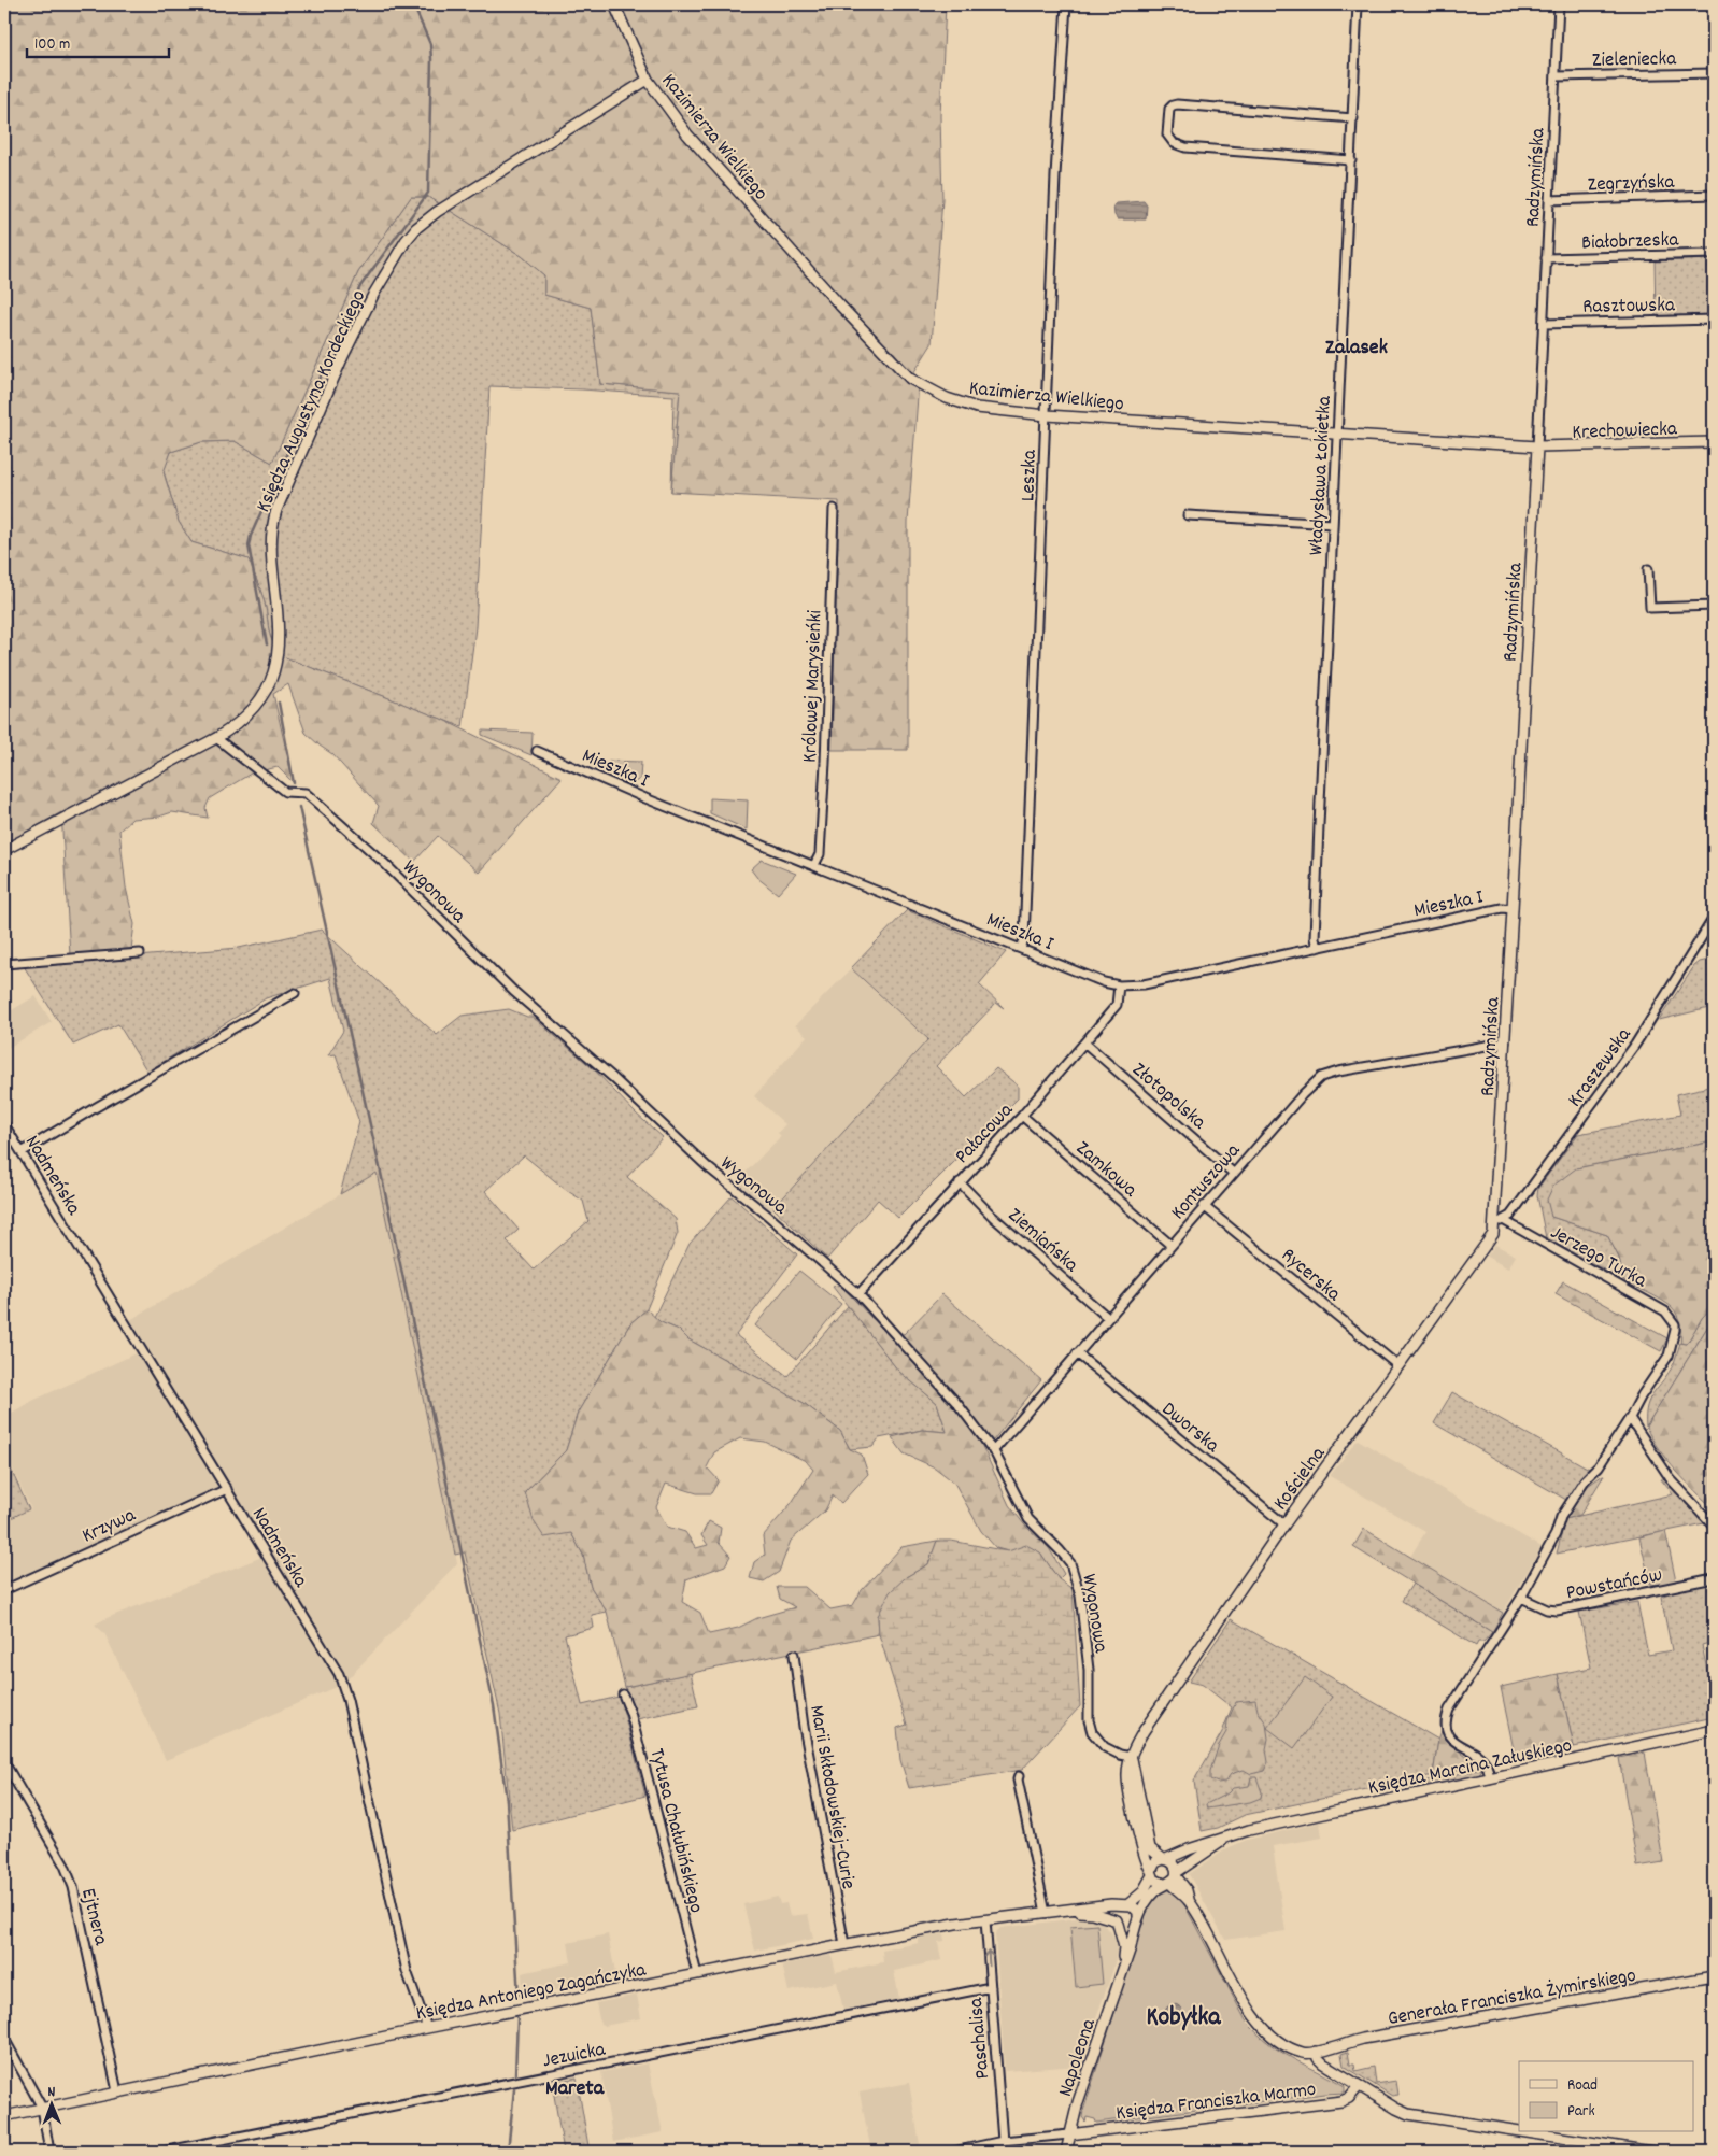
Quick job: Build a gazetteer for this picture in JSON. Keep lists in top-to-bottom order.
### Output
{
  "streets": {
    "street": [
      "Zieleniecka",
      "Kazimierza Wielkiego",
      "Radzymińska",
      "Zegrzyńska",
      "Białobrzeska",
      "Rasztowska",
      "Księdza Augustyna Kordeckiego",
      "Krechowiecka",
      "Leszka",
      "Władysława Łokietka",
      "Królowej Marysieńki",
      "Mieszka I",
      "Wygonowa",
      "Kraszewska",
      "Złotopolska",
      "Pałacowa",
      "Zamkowa",
      "Nadmeńska",
      "Kontuszowa",
      "Ziemiańska",
      "Jerzego Turka",
      "Rycerska",
      "Dworska",
      "Kościelna",
      "Krzywa",
      "Powstańców",
      "Księdza Marcina Załuskiego",
      "Marii Skłodowskiej-Curie",
      "Tytusa Chałubińskiego",
      "Ejtnera",
      "Księdza Antoniego Zagańczyka",
      "Generała Franciszka Żymirskiego",
      "Paschalisa",
      "Jezuicka",
      "Napoleona",
      "Księdza Franciszka Marmo"
    ]
  },
  "crossings": [
    ["Zieleniecka", "Radzymińska"],
    ["Kazimierza Wielkiego", "Radzymińska"],
    ["Kazimierza Wielkiego", "Księdza Augustyna Kordeckiego"],
    ["Kazimierza Wielkiego", "Krechowiecka"],
    ["Kazimierza Wielkiego", "Leszka"],
    ["Kazimierza Wielkiego", "Władysława Łokietka"],
    ["Radzymińska", "Zegrzyńska"],
    ["Radzymińska", "Białobrzeska"],
    ["Radzymińska", "Rasztowska"],
    ["Radzymińska", "Krechowiecka"],
    ["Radzymińska", "Mieszka I"],
    ["Radzymińska", "Kraszewska"],
    ["Radzymińska", "Kontuszowa"],
    ["Radzymińska", "Jerzego Turka"],
    ["Radzymińska", "Kościelna"],
    ["Księdza Augustyna Kordeckiego", "Wygonowa"],
    ["Leszka", "Mieszka I"],
    ["Władysława Łokietka", "Mieszka I"],
    ["Królowej Marysieńki", "Mieszka I"],
    ["Mieszka I", "Pałacowa"],
    ["Wygonowa", "Pałacowa"],
    ["Wygonowa", "Kontuszowa"],
    ["Wygonowa", "Kościelna"],
    ["Kraszewska", "Jerzego Turka"],
    ["Kraszewska", "Kościelna"],
    ["Złotopolska", "Pałacowa"],
    ["Złotopolska", "Kontuszowa"],
    ["Pałacowa", "Zamkowa"],
    ["Pałacowa", "Ziemiańska"],
    ["Zamkowa", "Kontuszowa"],
    ["Nadmeńska", "Krzywa"],
    ["Nadmeńska", "Księdza Antoniego Zagańczyka"],
    ["Kontuszowa", "Ziemiańska"],
    ["Kontuszowa", "Rycerska"],
    ["Kontuszowa", "Dworska"],
    ["Jerzego Turka", "Kościelna"],
    ["Rycerska", "Kościelna"],
    ["Dworska", "Kościelna"],
    ["Kościelna", "Księdza Marcina Załuskiego"],
    ["Księdza Marcina Załuskiego", "Księdza Antoniego Zagańczyka"],
    ["Księdza Marcina Załuskiego", "Napoleona"],
    ["Marii Skłodowskiej-Curie", "Księdza Antoniego Zagańczyka"],
    ["Tytusa Chałubińskiego", "Księdza Antoniego Zagańczyka"],
    ["Ejtnera", "Księdza Antoniego Zagańczyka"],
    ["Księdza Antoniego Zagańczyka", "Paschalisa"],
    ["Księdza Antoniego Zagańczyka", "Napoleona"],
    ["Paschalisa", "Jezuicka"],
    ["Napoleona", "Księdza Franciszka Marmo"]
  ],
  "districts": ["Zalasek", "Kobyłka", "Mareta"],
  "legend": ["Road", "Park"],
  "scale_bar": "100 m",
  "north": "top"
}
